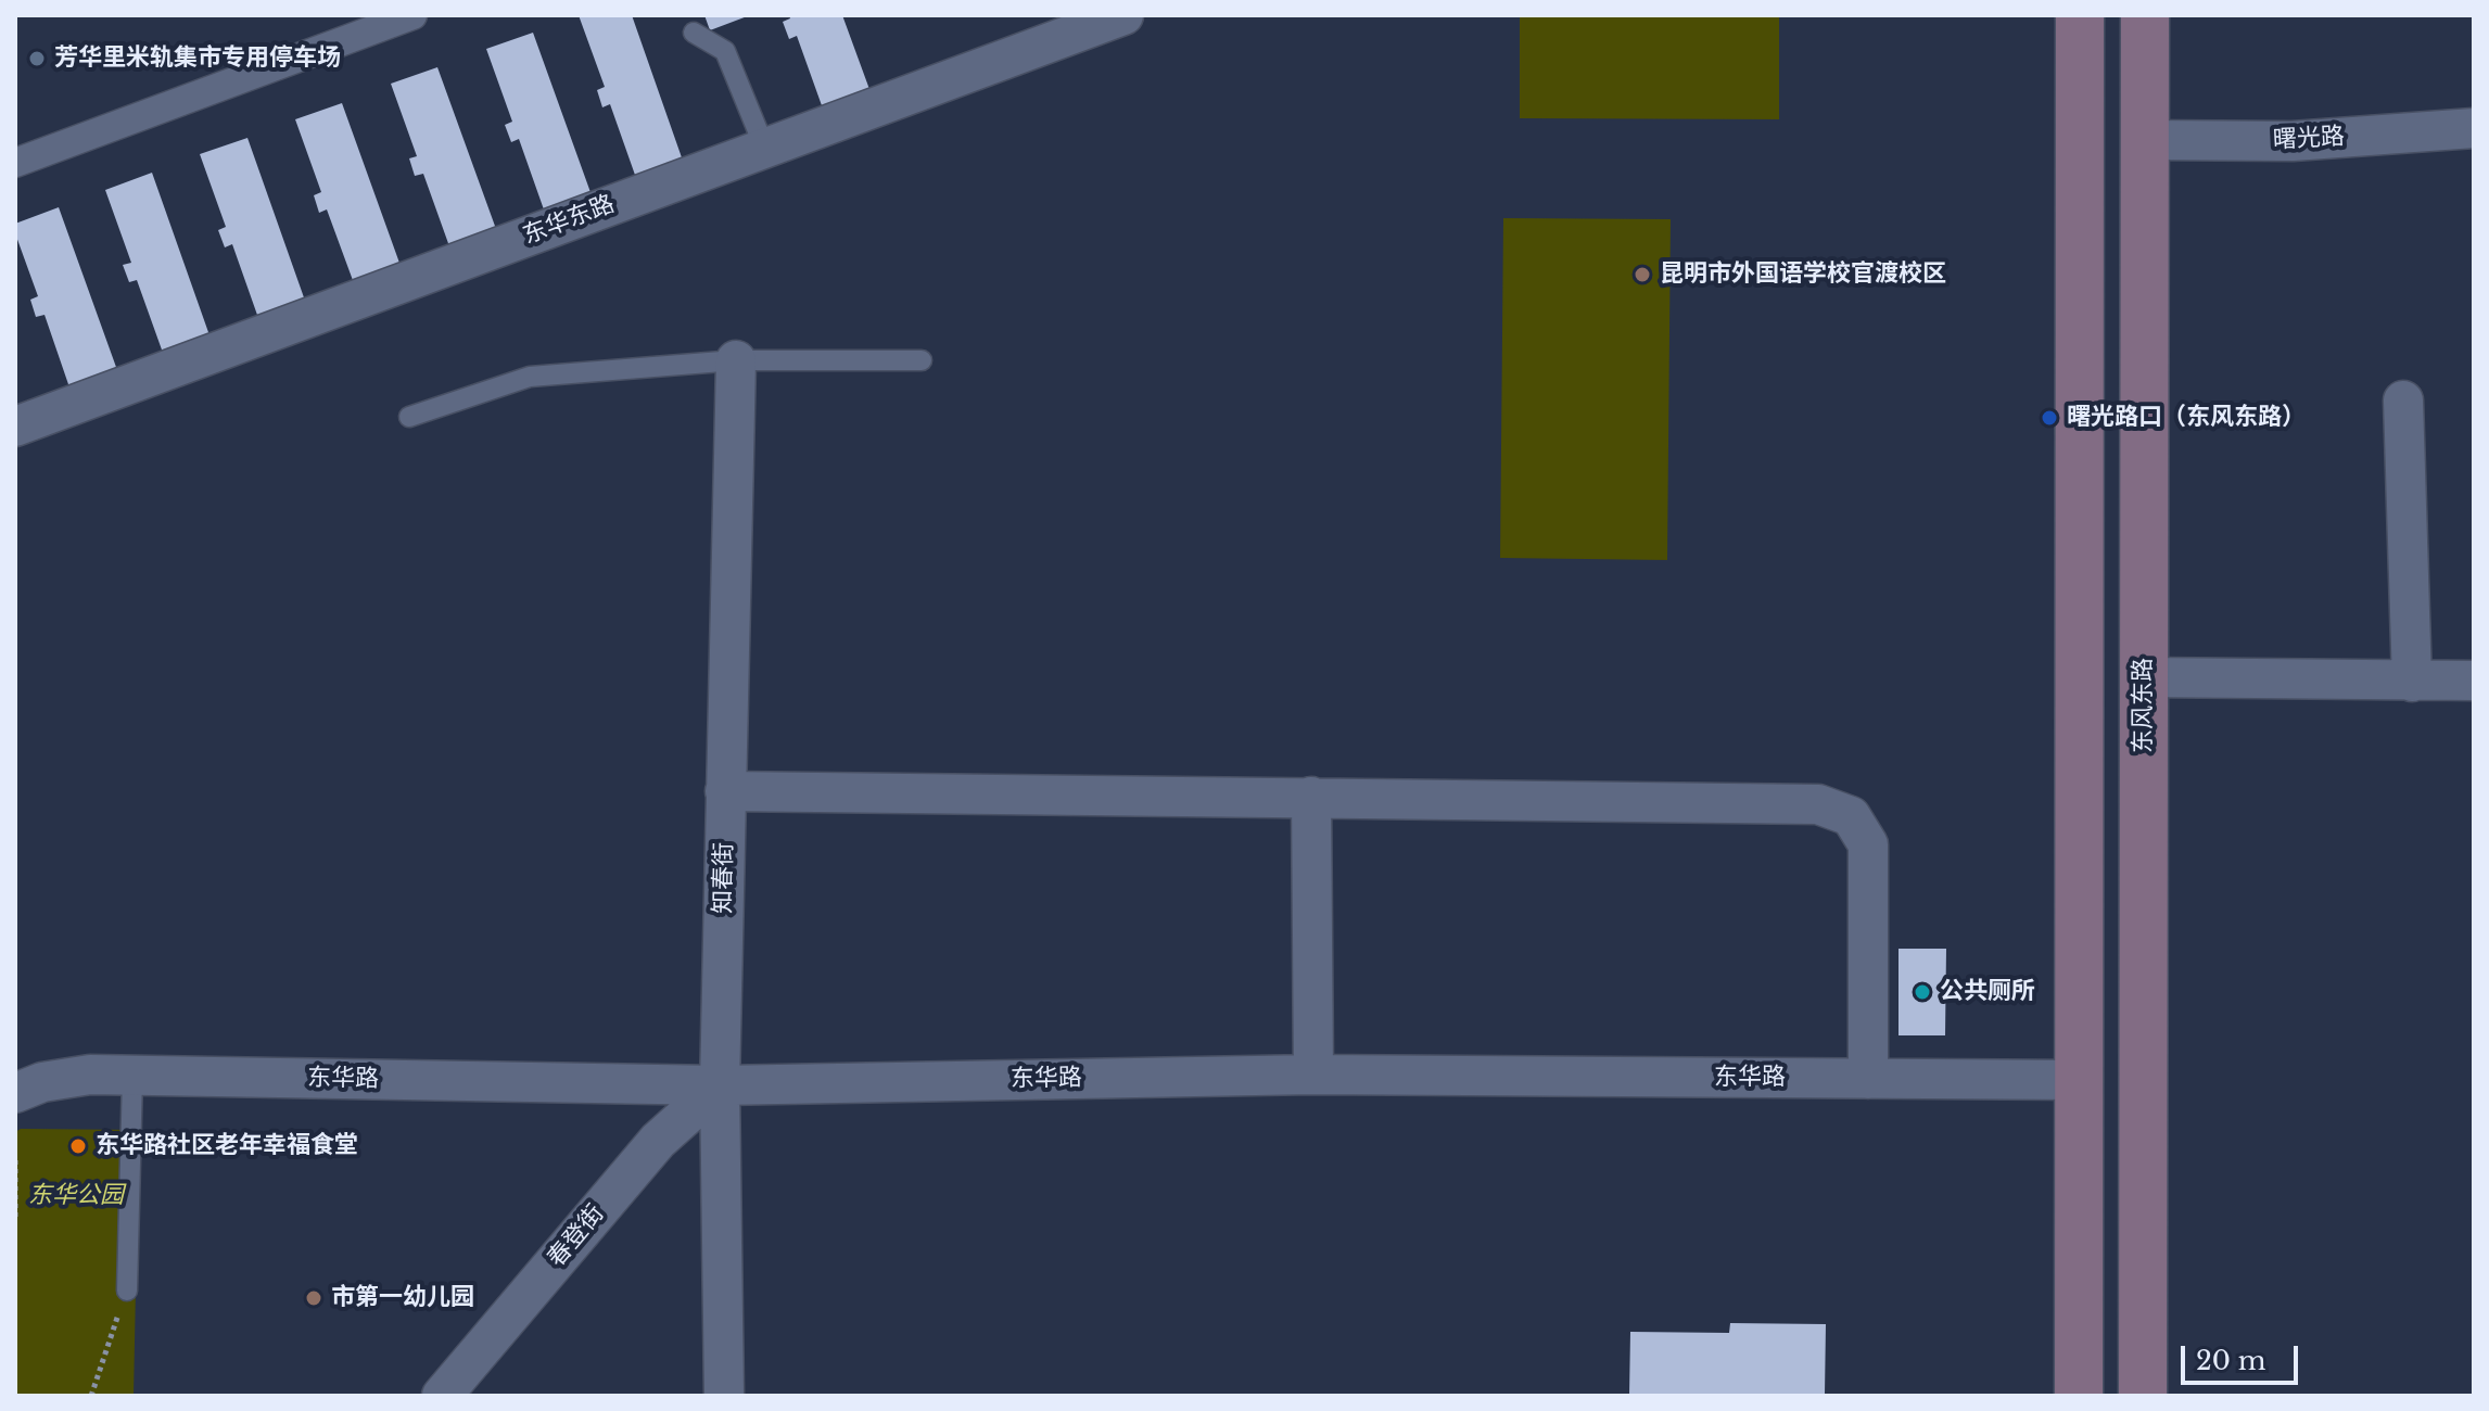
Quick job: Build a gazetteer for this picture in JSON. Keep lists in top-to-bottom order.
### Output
{
  "streets": {
    "main road": ["东风东路"],
    "street": [
      "曙光路",
      "东华东路",
      "知春街",
      "东华路",
      "春登街"
    ]
  },
  "crossings": [
    ["曙光路", "东风东路"],
    ["知春街", "东华路"],
    ["知春街", "春登街"],
    ["东华路", "春登街"]
  ],
  "parks": ["东华公园"],
  "places": [
    "芳华里米轨集市专用停车场",
    "昆明市外国语学校官渡校区",
    "曙光路口（东风东路）",
    "公共厕所",
    "东华路社区老年幸福食堂",
    "市第一幼儿园"
  ],
  "scale_bar": "20 m"
}
